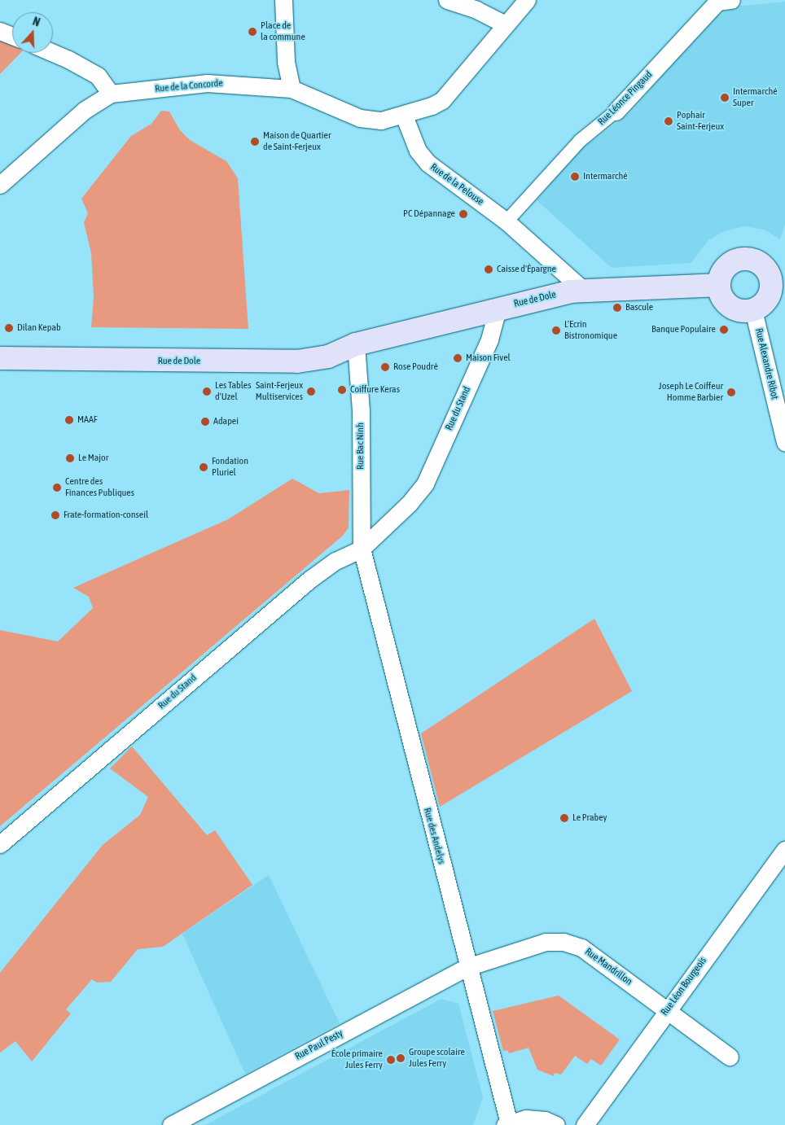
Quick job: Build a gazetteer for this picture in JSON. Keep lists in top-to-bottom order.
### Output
{
  "streets": {
    "main road": ["Rue de Dole"],
    "street": [
      "Rue de la Concorde",
      "Rue Léonce Pingaud",
      "Rue de la Pelouse",
      "Rue Alexandre Ribot",
      "Rue du Stand",
      "Rue Bac Ninh",
      "Rue des Andelys",
      "Rue Mandrillon",
      "Rue Léon Bourgeois",
      "Rue Paul Pesty"
    ]
  },
  "crossings": [
    ["Rue de la Concorde", "Rue de la Pelouse"],
    ["Rue Léonce Pingaud", "Rue de la Pelouse"],
    ["Rue de la Pelouse", "Rue de Dole"],
    ["Rue de Dole", "Rue Alexandre Ribot"],
    ["Rue de Dole", "Rue du Stand"],
    ["Rue de Dole", "Rue Bac Ninh"],
    ["Rue du Stand", "Rue Bac Ninh"],
    ["Rue du Stand", "Rue des Andelys"],
    ["Rue Bac Ninh", "Rue des Andelys"],
    ["Rue des Andelys", "Rue Mandrillon"],
    ["Rue des Andelys", "Rue Paul Pesty"],
    ["Rue Mandrillon", "Rue Léon Bourgeois"],
    ["Rue Mandrillon", "Rue Paul Pesty"]
  ],
  "places": [
    "Place de la commune",
    "Intermarché Super",
    "Pophair Saint-Ferjeux",
    "Maison de Quartier de Saint-Ferjeux",
    "Intermarché",
    "PC Dépannage",
    "Caisse d'Épargne",
    "Bascule",
    "Dilan Kepab",
    "Banque Populaire",
    "L'Ecrin Bistronomique",
    "Maison Fivel",
    "Rose Poudré",
    "Coiffure Keras",
    "Les Tables d'Uzel",
    "Saint-Ferjeux Multiservices",
    "Joseph Le Coiffeur Homme Barbier",
    "MAAF",
    "Adapei",
    "Le Major",
    "Fondation Pluriel",
    "Centre des Finances Publiques",
    "Frate-formation-conseil",
    "Le Prabey",
    "Groupe scolaire Jules Ferry",
    "École primaire Jules Ferry"
  ],
  "north": "top"
}
